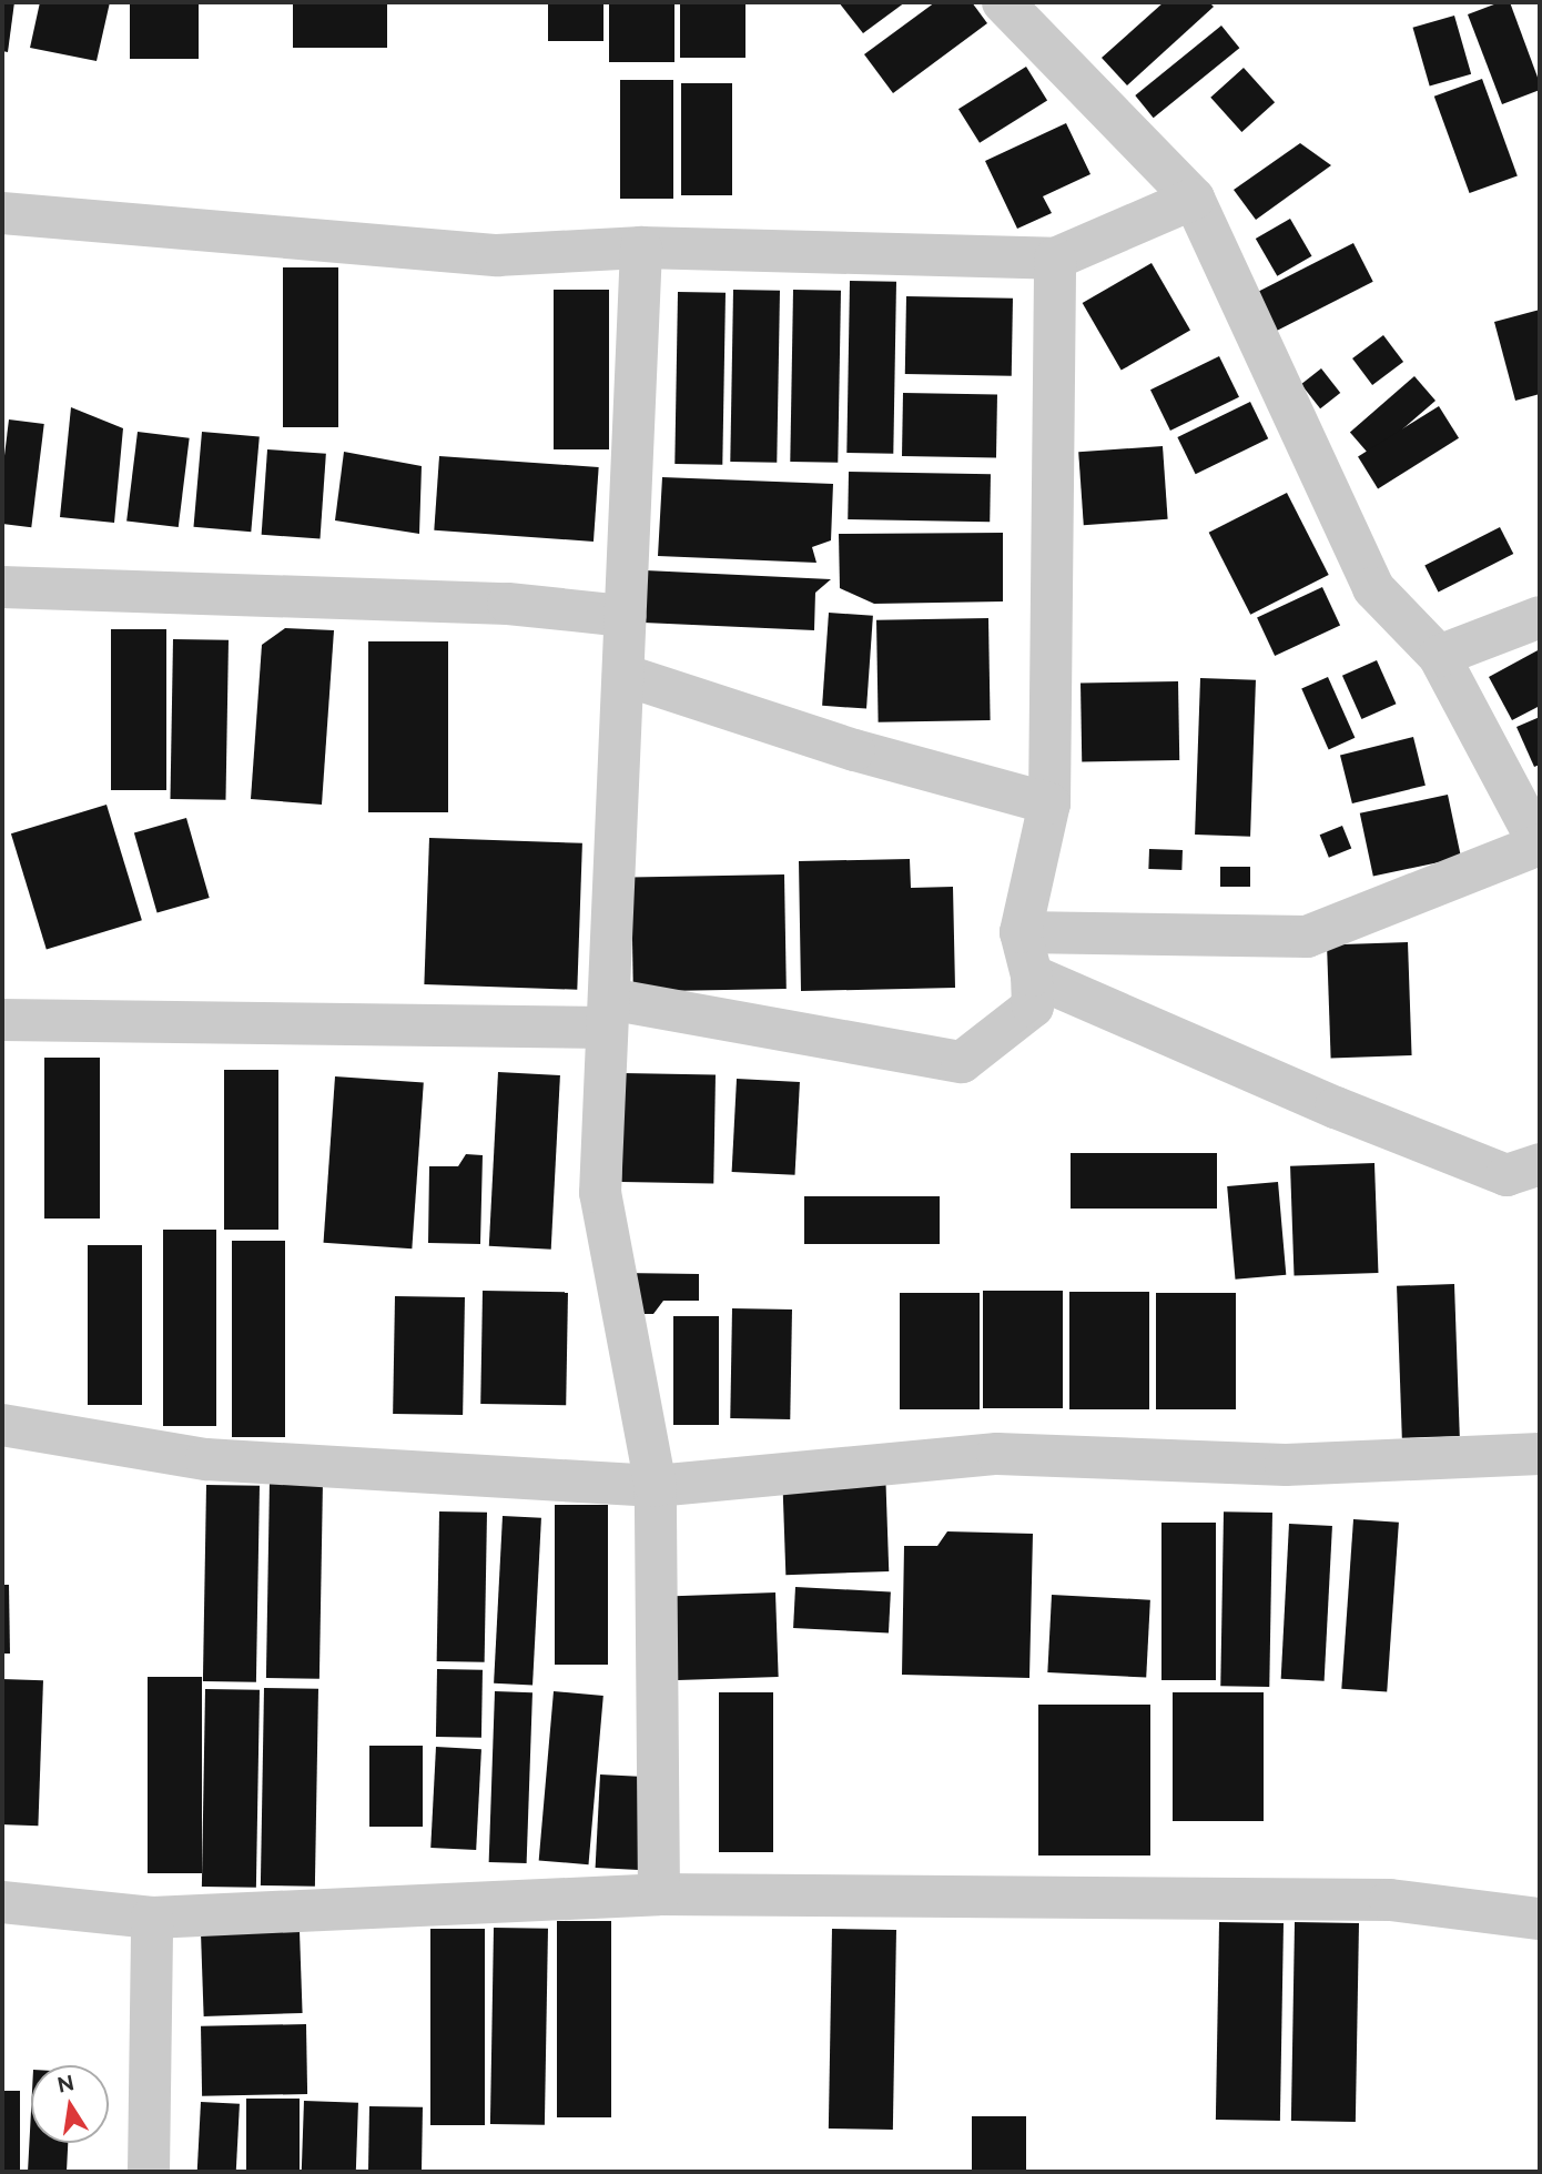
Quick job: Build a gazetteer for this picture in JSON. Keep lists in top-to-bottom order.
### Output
{
  "north": "top"
}
